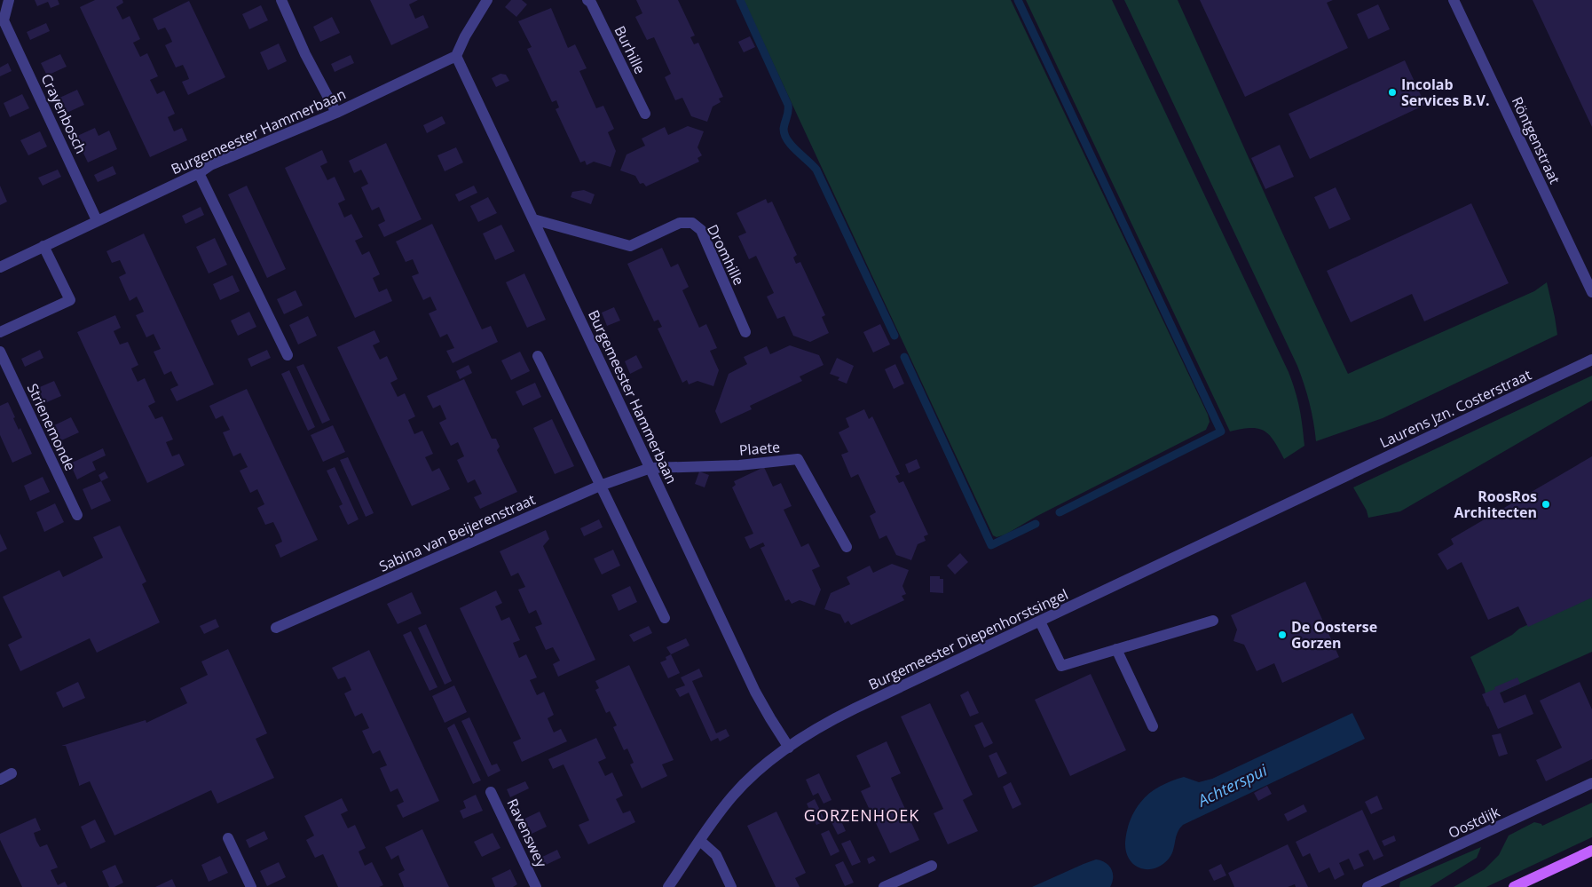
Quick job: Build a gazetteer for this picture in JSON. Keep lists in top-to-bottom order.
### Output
{
  "streets": {
    "street": [
      "Burhille",
      "Crayenbosch",
      "Burgemeester Hammerbaan",
      "Röntgenstraat",
      "Dromhille",
      "Laurens Jzn. Costerstraat",
      "Strienemonde",
      "Plaete",
      "Sabina van Beijerenstraat",
      "Burgemeester Diepenhorstsingel",
      "Oostdijk",
      "Ravenswey"
    ]
  },
  "crossings": [
    ["Crayenbosch", "Burgemeester Hammerbaan"],
    ["Burgemeester Hammerbaan", "Dromhille"],
    ["Burgemeester Hammerbaan", "Plaete"],
    ["Burgemeester Hammerbaan", "Sabina van Beijerenstraat"],
    ["Burgemeester Hammerbaan", "Burgemeester Diepenhorstsingel"],
    ["Laurens Jzn. Costerstraat", "Burgemeester Diepenhorstsingel"],
    ["Plaete", "Sabina van Beijerenstraat"]
  ],
  "districts": ["GORZENHOEK"],
  "water": ["Achterspui"],
  "places": ["Incolab Services B.V.", "RoosRos Architecten", "De Oosterse Gorzen"]
}
